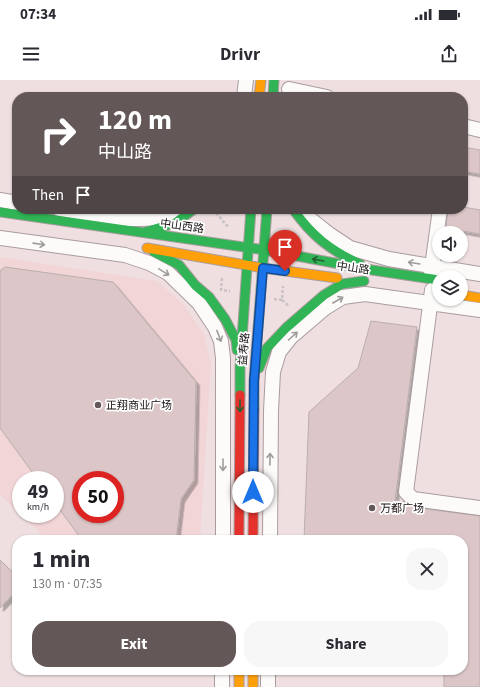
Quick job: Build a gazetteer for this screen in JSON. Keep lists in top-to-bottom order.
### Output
{
  "streets": {
    "main road": ["中山西路", "中山路", "益寿路"]
  },
  "crossings": [
    ["中山西路", "中山路"],
    ["中山西路", "益寿路"],
    ["中山路", "益寿路"]
  ],
  "places": ["正翔商业广场", "万都广场"],
  "page": {
    "status": "07:34",
    "header": "Drivr",
    "turn": ["120 m", "中山路"],
    "then": "Then",
    "speed": "49 km/h",
    "limit": "50",
    "heading": ["1 min", "130 m · 07:35"],
    "buttons": ["Exit", "Share"]
  }
}
